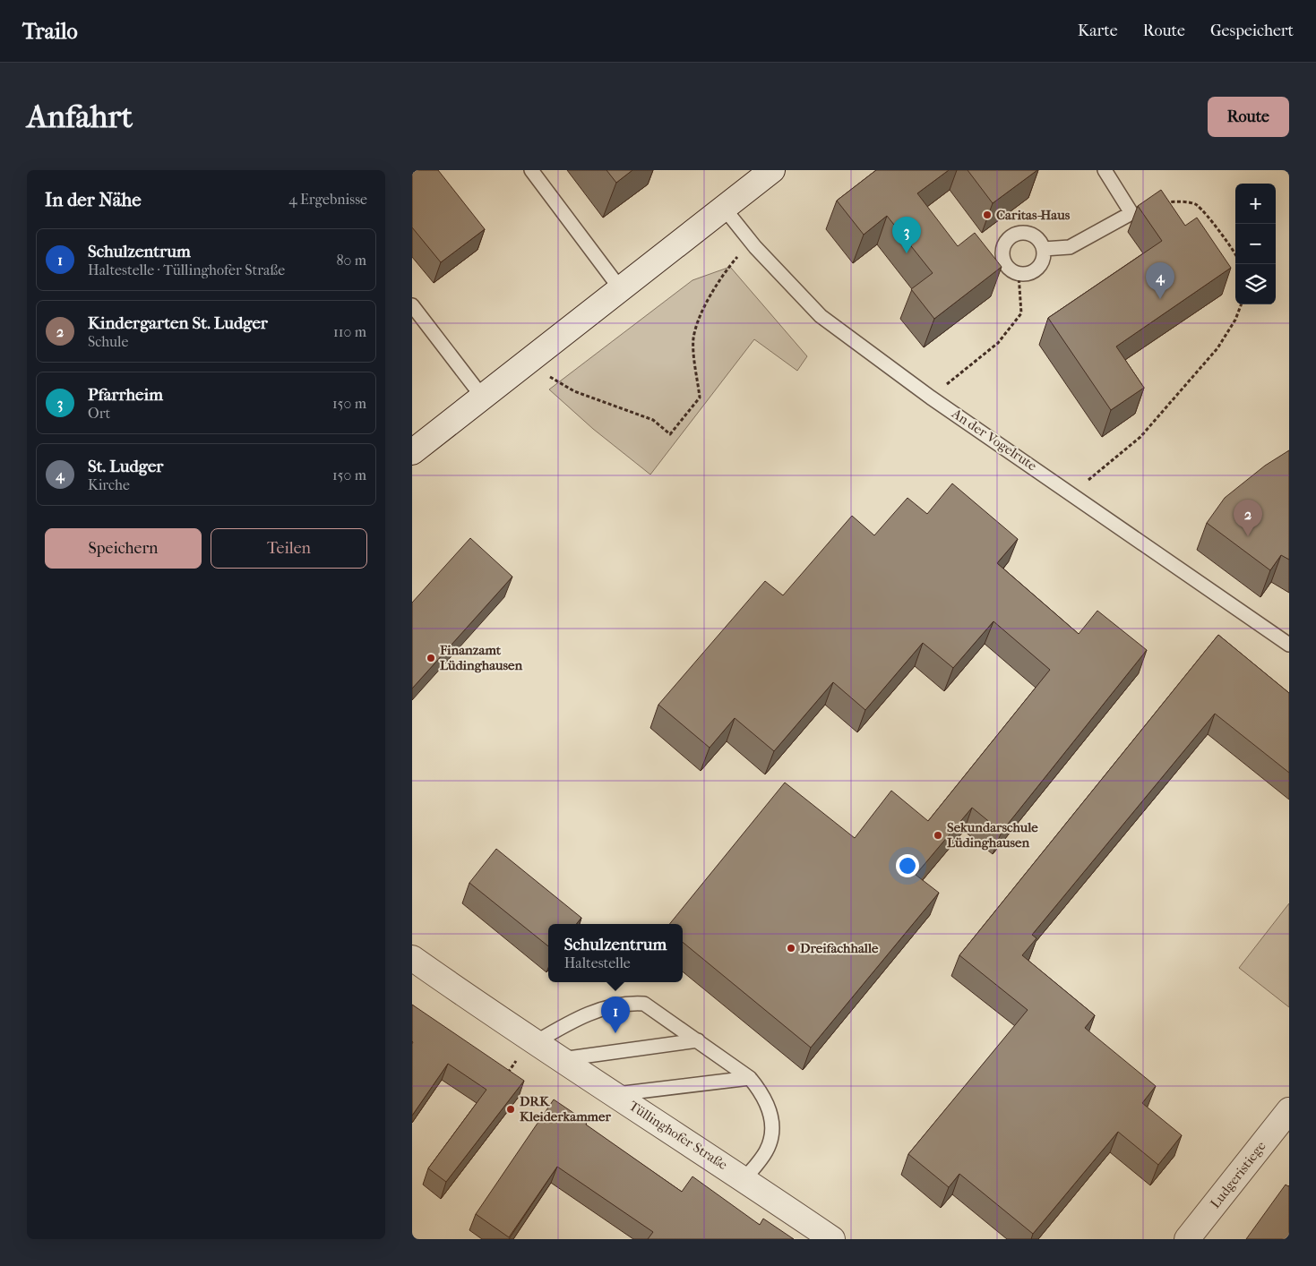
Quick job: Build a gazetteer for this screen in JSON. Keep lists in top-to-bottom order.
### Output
{
  "streets": {
    "street": ["Tüllinghofer Straße", "Ludgeristiege"],
    "lane": ["An der Vogelrute"]
  },
  "places": [
    "Caritas-Haus",
    "Finanzamt Lüdinghausen",
    "Sekundarschule Lüdinghausen",
    "Dreifachhalle",
    "DRK Kleiderkammer"
  ],
  "page": {
    "header": "Trailo",
    "nav": ["Karte", "Route", "Gespeichert"],
    "buttons": [
      "Route",
      ["Speichern", "Teilen"]
    ],
    "title": "Anfahrt",
    "heading": ["In der Nähe", "4 Ergebnisse"],
    "map_buttons": ["+", "−"],
    "pins": [
      "3",
      "4",
      "2",
      "1"
    ],
    "list": [
      {
        "mark": "1",
        "name": "Schulzentrum",
        "note": "Haltestelle · Tüllinghofer Straße",
        "value": "80 m"
      },
      {
        "mark": "2",
        "name": "Kindergarten St. Ludger",
        "note": "Schule",
        "value": "110 m"
      },
      {
        "mark": "3",
        "name": "Pfarrheim",
        "note": "Ort",
        "value": "150 m"
      },
      {
        "mark": "4",
        "name": "St. Ludger",
        "note": "Kirche",
        "value": "150 m"
      }
    ],
    "popup": ["Schulzentrum", "Haltestelle"]
  }
}
